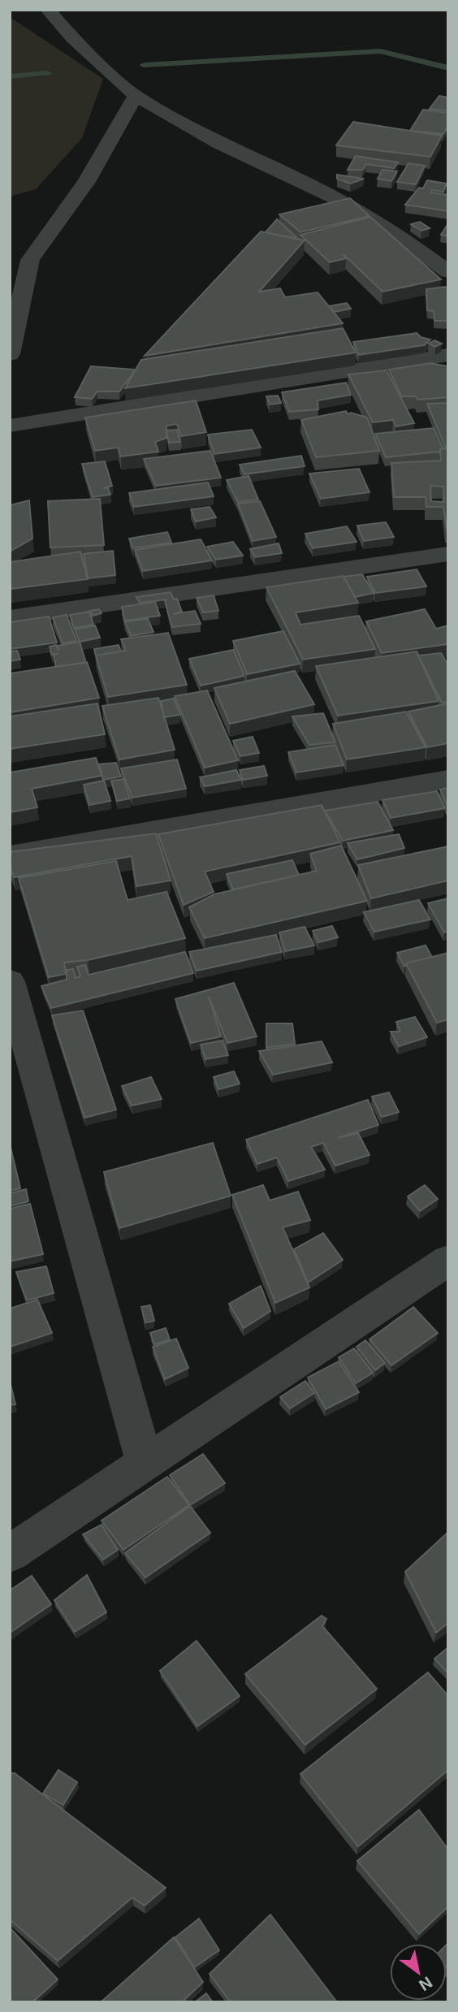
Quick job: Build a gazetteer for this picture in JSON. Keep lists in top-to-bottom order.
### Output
{
  "north": "bottom right"
}
